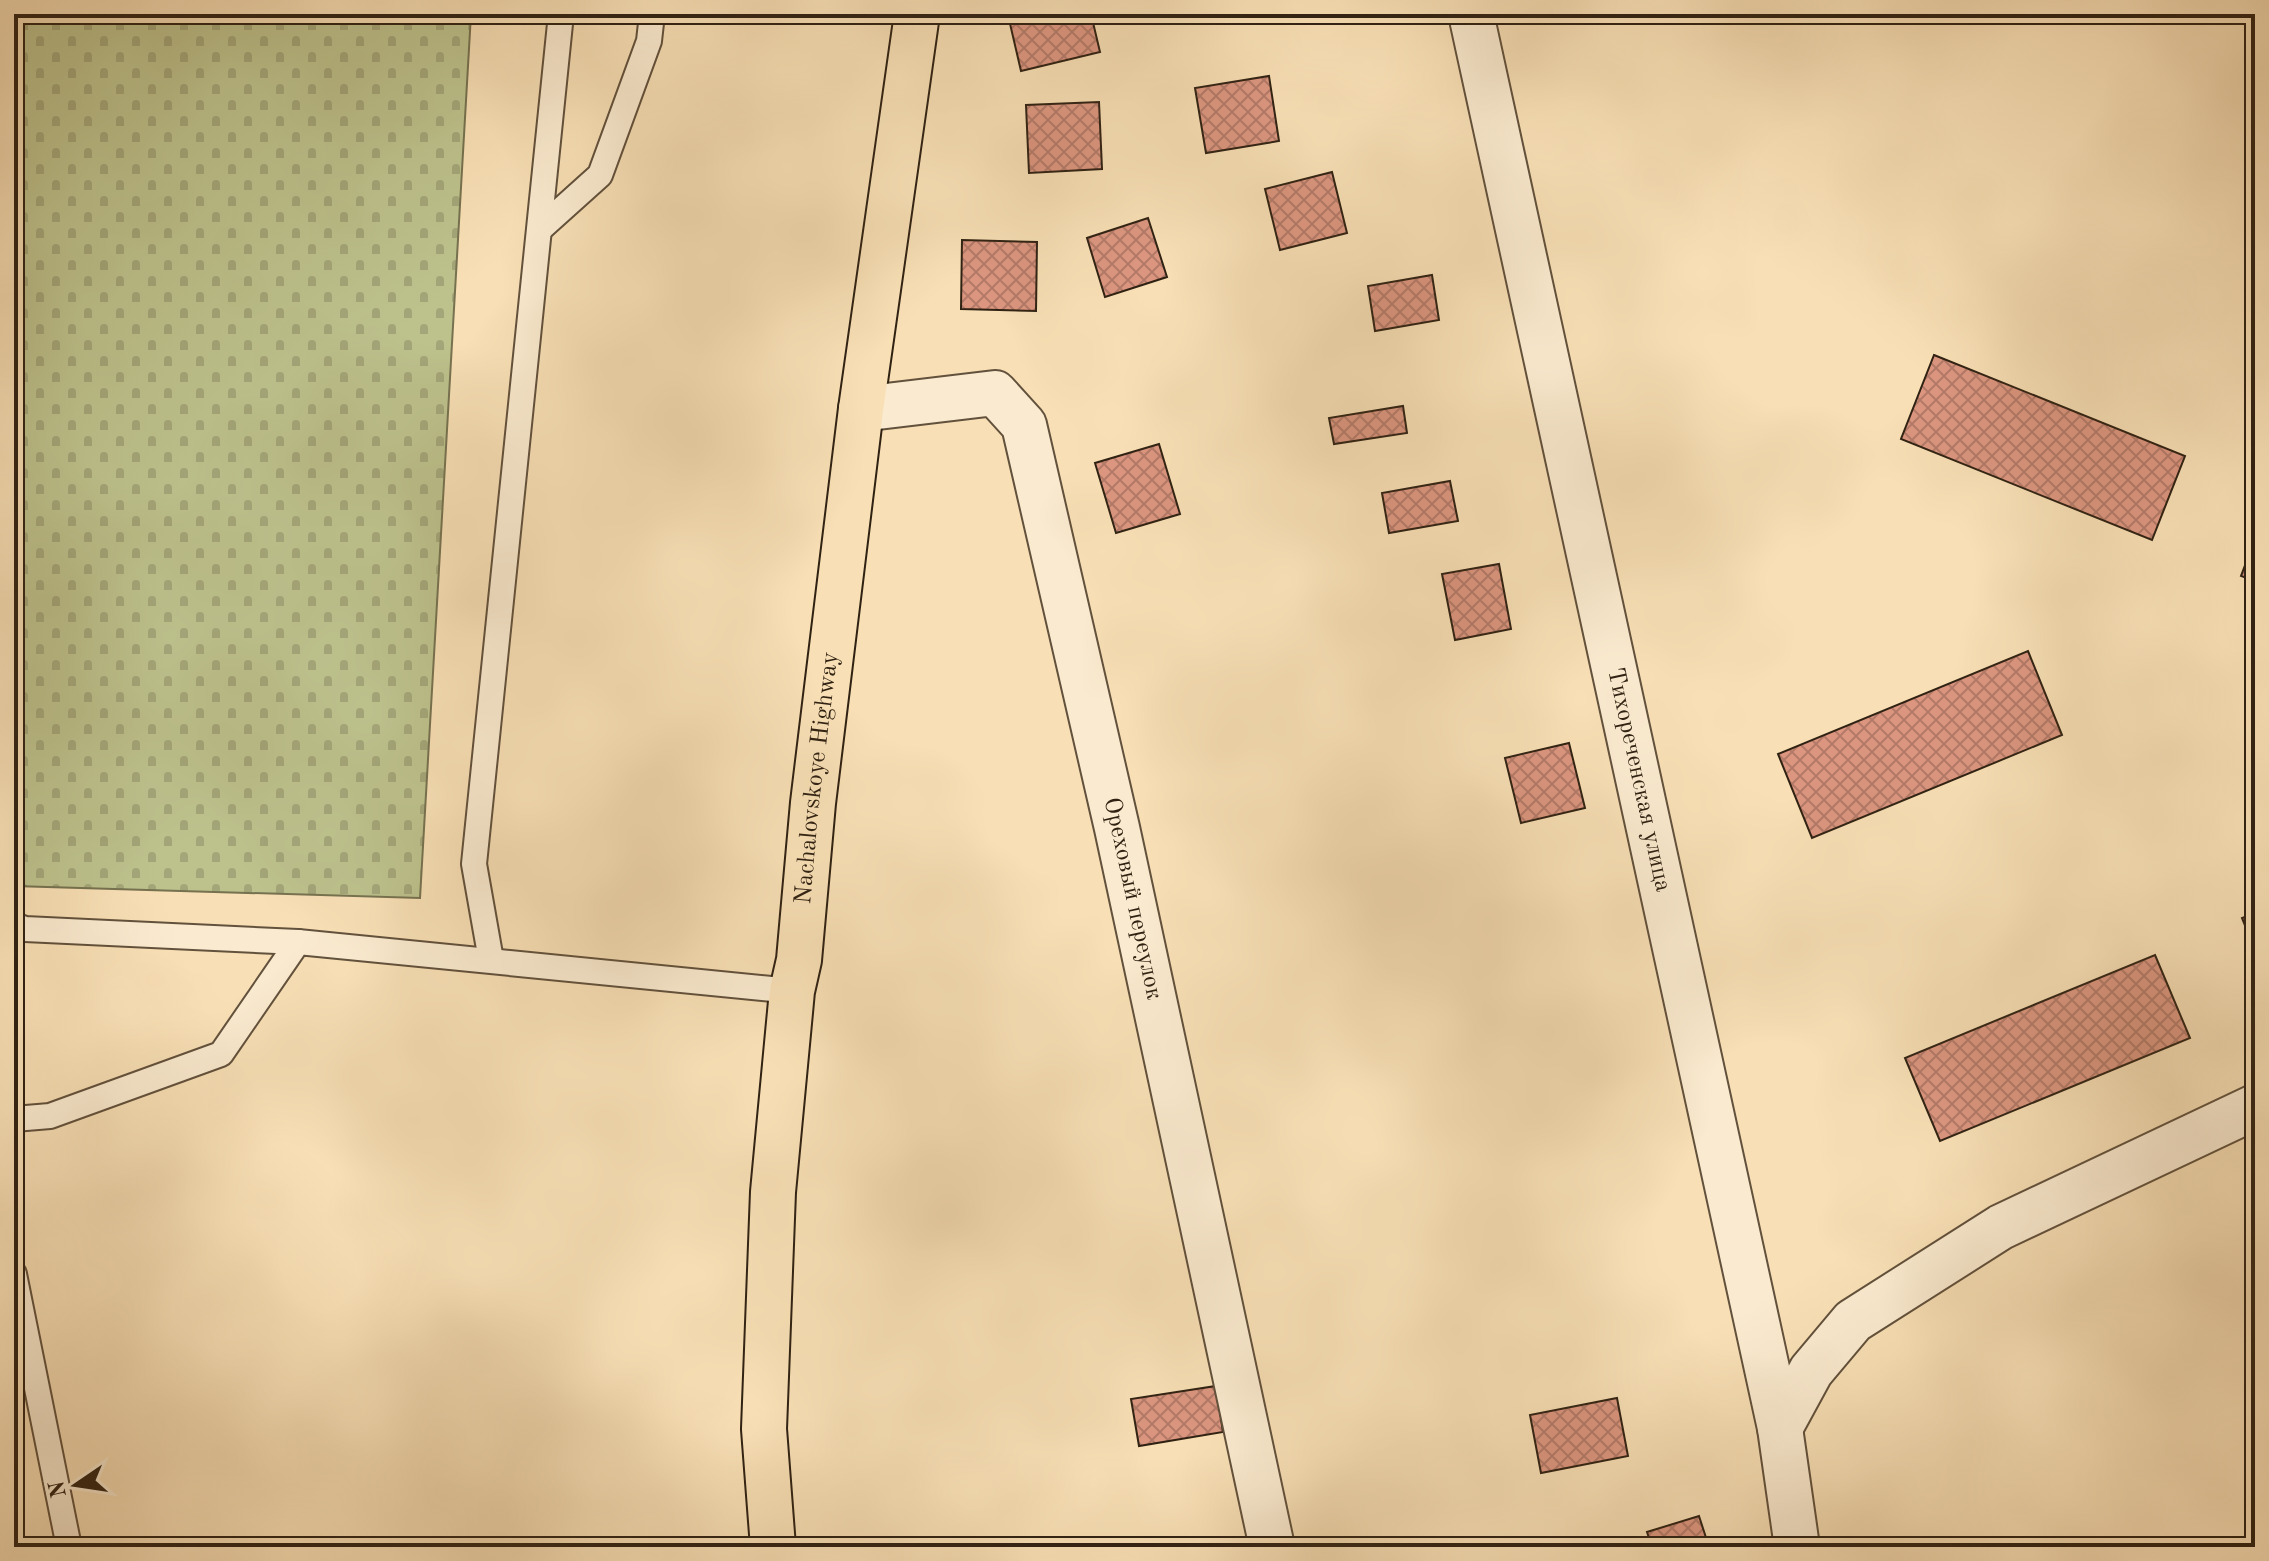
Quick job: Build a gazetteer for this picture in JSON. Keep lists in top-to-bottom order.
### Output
{
  "streets": {
    "main road": ["Nachalovskoye Highway"],
    "street": ["Тихореченская улица", "Ореховый переулок"]
  },
  "crossings": [
    ["Nachalovskoye Highway", "Ореховый переулок"]
  ],
  "north": "left"
}
